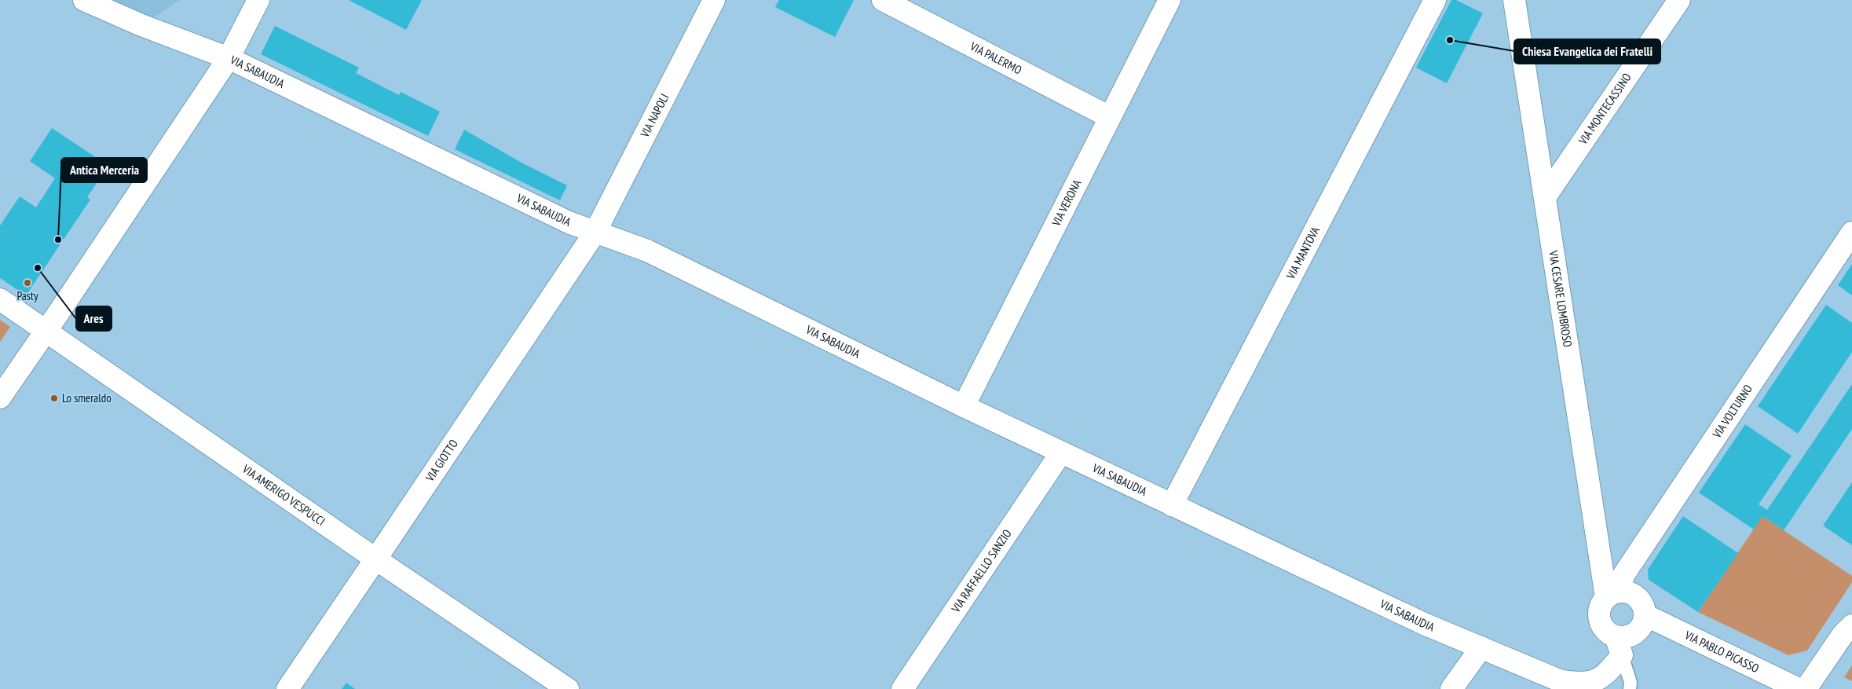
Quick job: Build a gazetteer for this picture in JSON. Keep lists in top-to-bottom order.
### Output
{
  "streets": {
    "street": [
      "VIA PALERMO",
      "VIA SABAUDIA",
      "VIA MONTECASSINO",
      "VIA NAPOLI",
      "VIA VERONA",
      "VIA MANTOVA",
      "VIA CESARE LOMBROSO",
      "VIA VOLTURNO",
      "VIA GIOTTO",
      "VIA AMERIGO VESPUCCI",
      "VIA RAFFAELLO SANZIO",
      "VIA PABLO PICASSO"
    ]
  },
  "crossings": [
    ["VIA PALERMO", "VIA VERONA"],
    ["VIA SABAUDIA", "VIA NAPOLI"],
    ["VIA SABAUDIA", "VIA VERONA"],
    ["VIA SABAUDIA", "VIA MANTOVA"],
    ["VIA SABAUDIA", "VIA GIOTTO"],
    ["VIA SABAUDIA", "VIA RAFFAELLO SANZIO"],
    ["VIA MONTECASSINO", "VIA CESARE LOMBROSO"],
    ["VIA NAPOLI", "VIA GIOTTO"],
    ["VIA CESARE LOMBROSO", "VIA VOLTURNO"],
    ["VIA CESARE LOMBROSO", "VIA PABLO PICASSO"],
    ["VIA VOLTURNO", "VIA PABLO PICASSO"],
    ["VIA GIOTTO", "VIA AMERIGO VESPUCCI"]
  ],
  "places": [
    "Chiesa Evangelica dei Fratelli",
    "Antica Merceria",
    "Ares",
    "Pasty",
    "Lo smeraldo"
  ]
}
